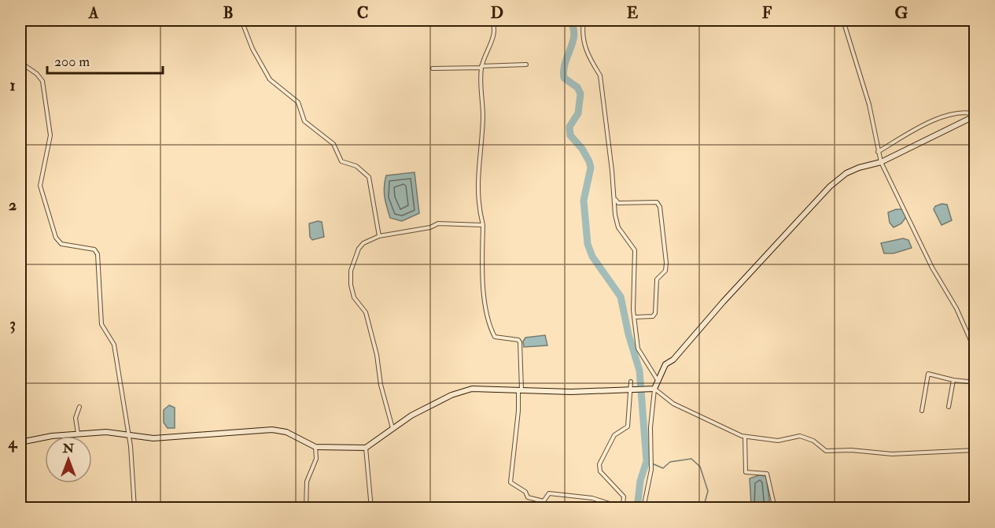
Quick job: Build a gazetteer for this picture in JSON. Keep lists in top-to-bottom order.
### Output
{
  "scale_bar": "200 m",
  "north": "top",
  "grid": {
    "columns": [
      "A",
      "B",
      "C",
      "D",
      "E",
      "F",
      "G"
    ],
    "rows": [
      "1",
      "2",
      "3",
      "4"
    ]
  }
}
